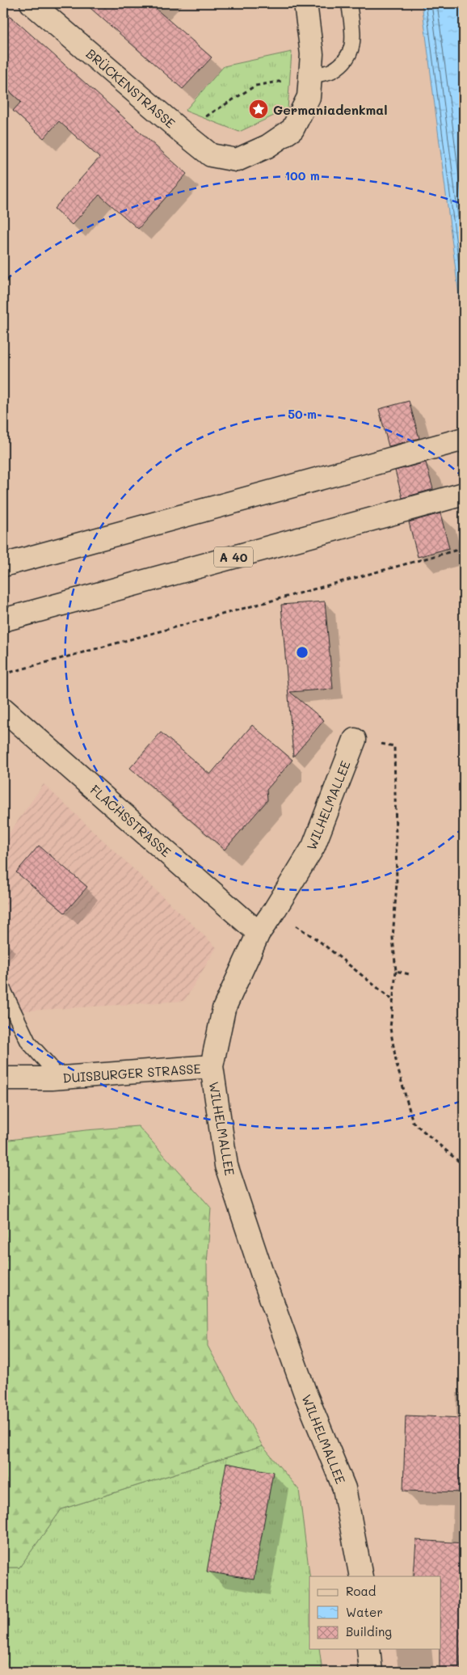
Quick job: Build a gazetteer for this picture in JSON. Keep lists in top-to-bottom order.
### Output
{
  "streets": {
    "main road": [
      "BRÜCKENSTRASSE",
      "A 40",
      "WILHELMALLEE",
      "FLACHSSTRASSE",
      "DUISBURGER STRASSE"
    ]
  },
  "crossings": [
    ["WILHELMALLEE", "FLACHSSTRASSE"],
    ["WILHELMALLEE", "DUISBURGER STRASSE"]
  ],
  "places": {
    "place": ["Germaniadenkmal"]
  },
  "legend": ["Road", "Water", "Building"],
  "rings": ["100 m", "50 m"]
}
